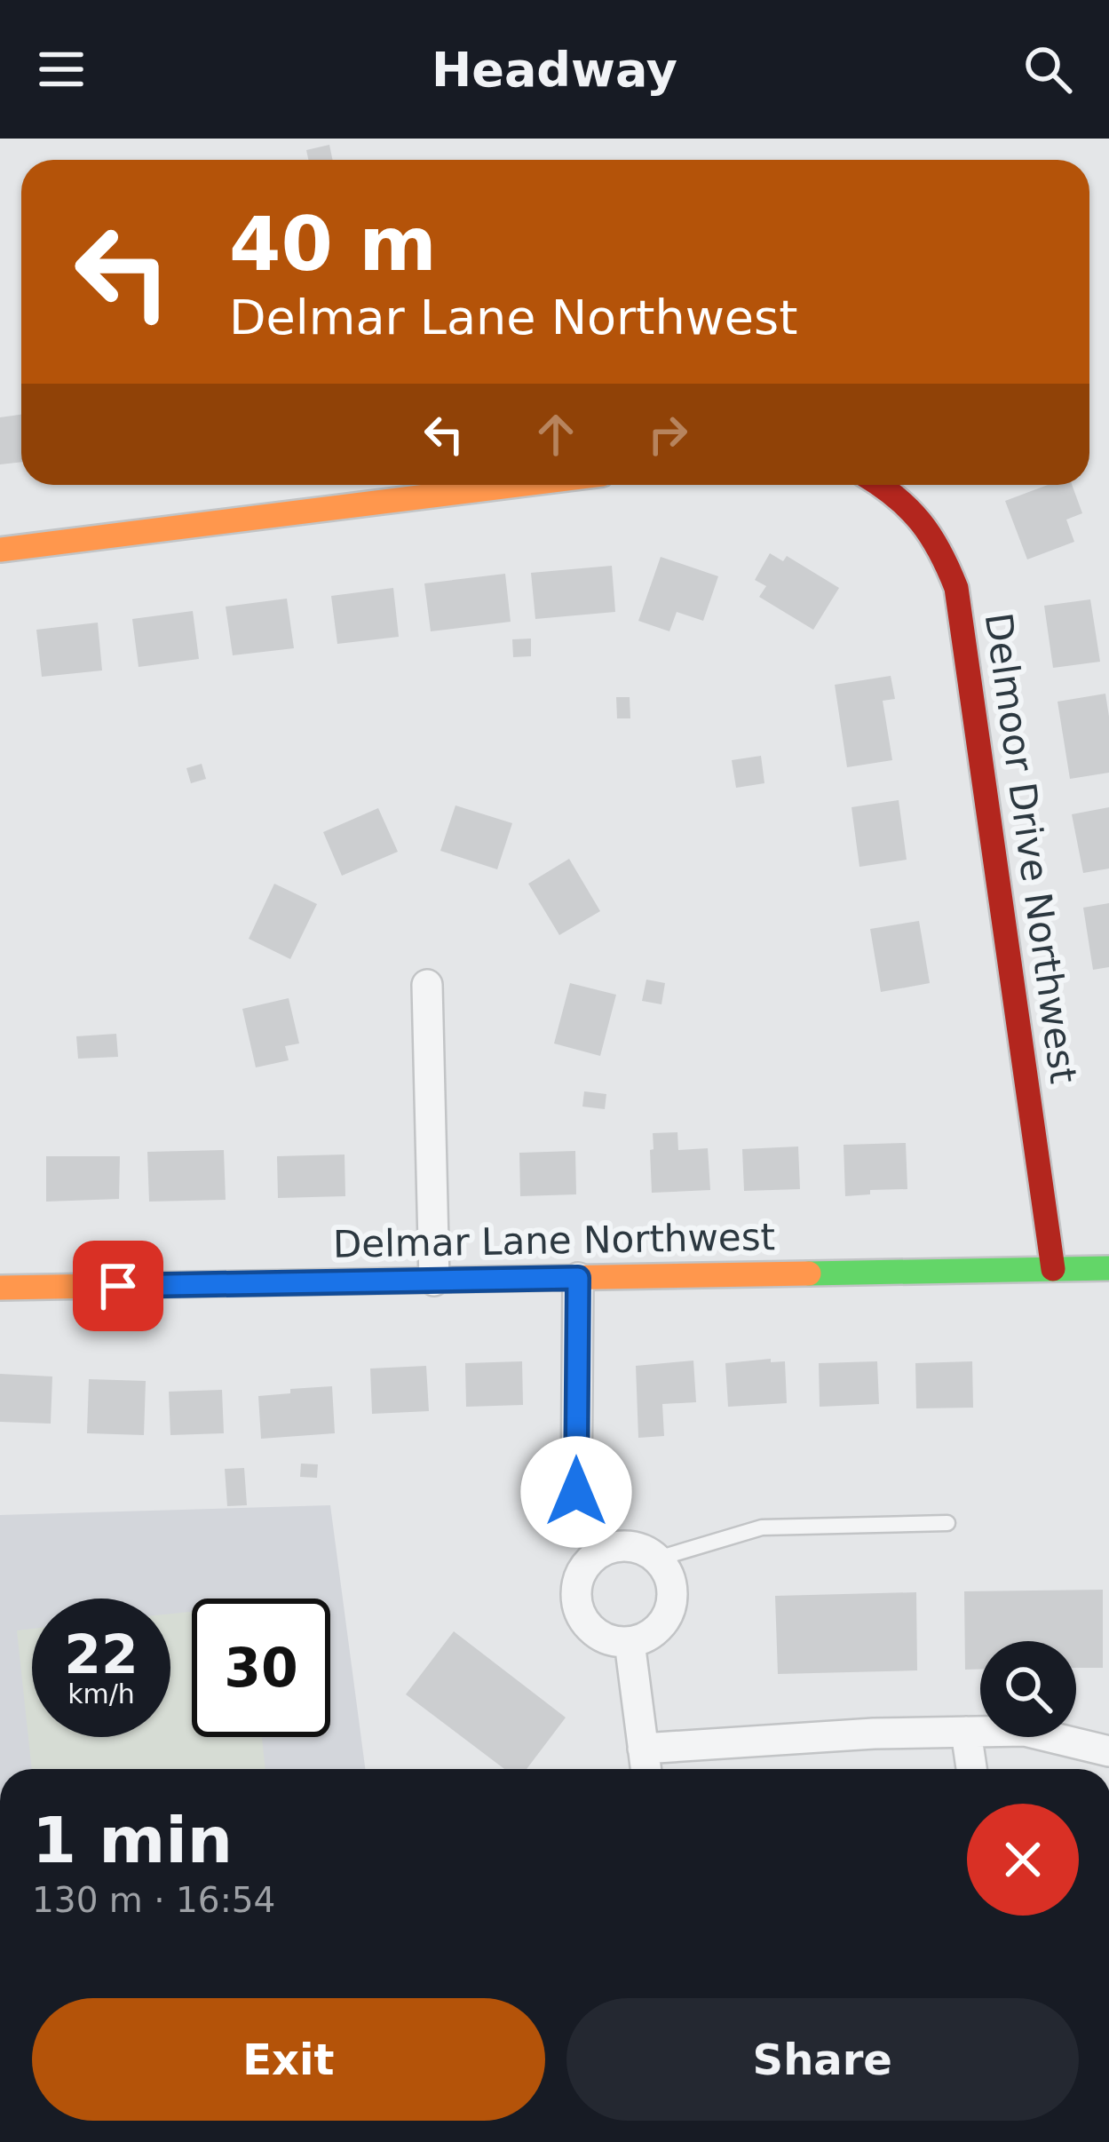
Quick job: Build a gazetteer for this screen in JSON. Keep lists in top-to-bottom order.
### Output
{
  "streets": {
    "street": ["Delmoor Drive Northwest", "Delmar Lane Northwest"]
  },
  "crossings": [
    ["Delmoor Drive Northwest", "Delmar Lane Northwest"]
  ],
  "page": {
    "header": "Headway",
    "turn": ["40 m", "Delmar Lane Northwest"],
    "speed": "22 km/h",
    "limit": "30",
    "heading": ["1 min", "130 m · 16:54"],
    "buttons": ["Exit", "Share"]
  }
}
